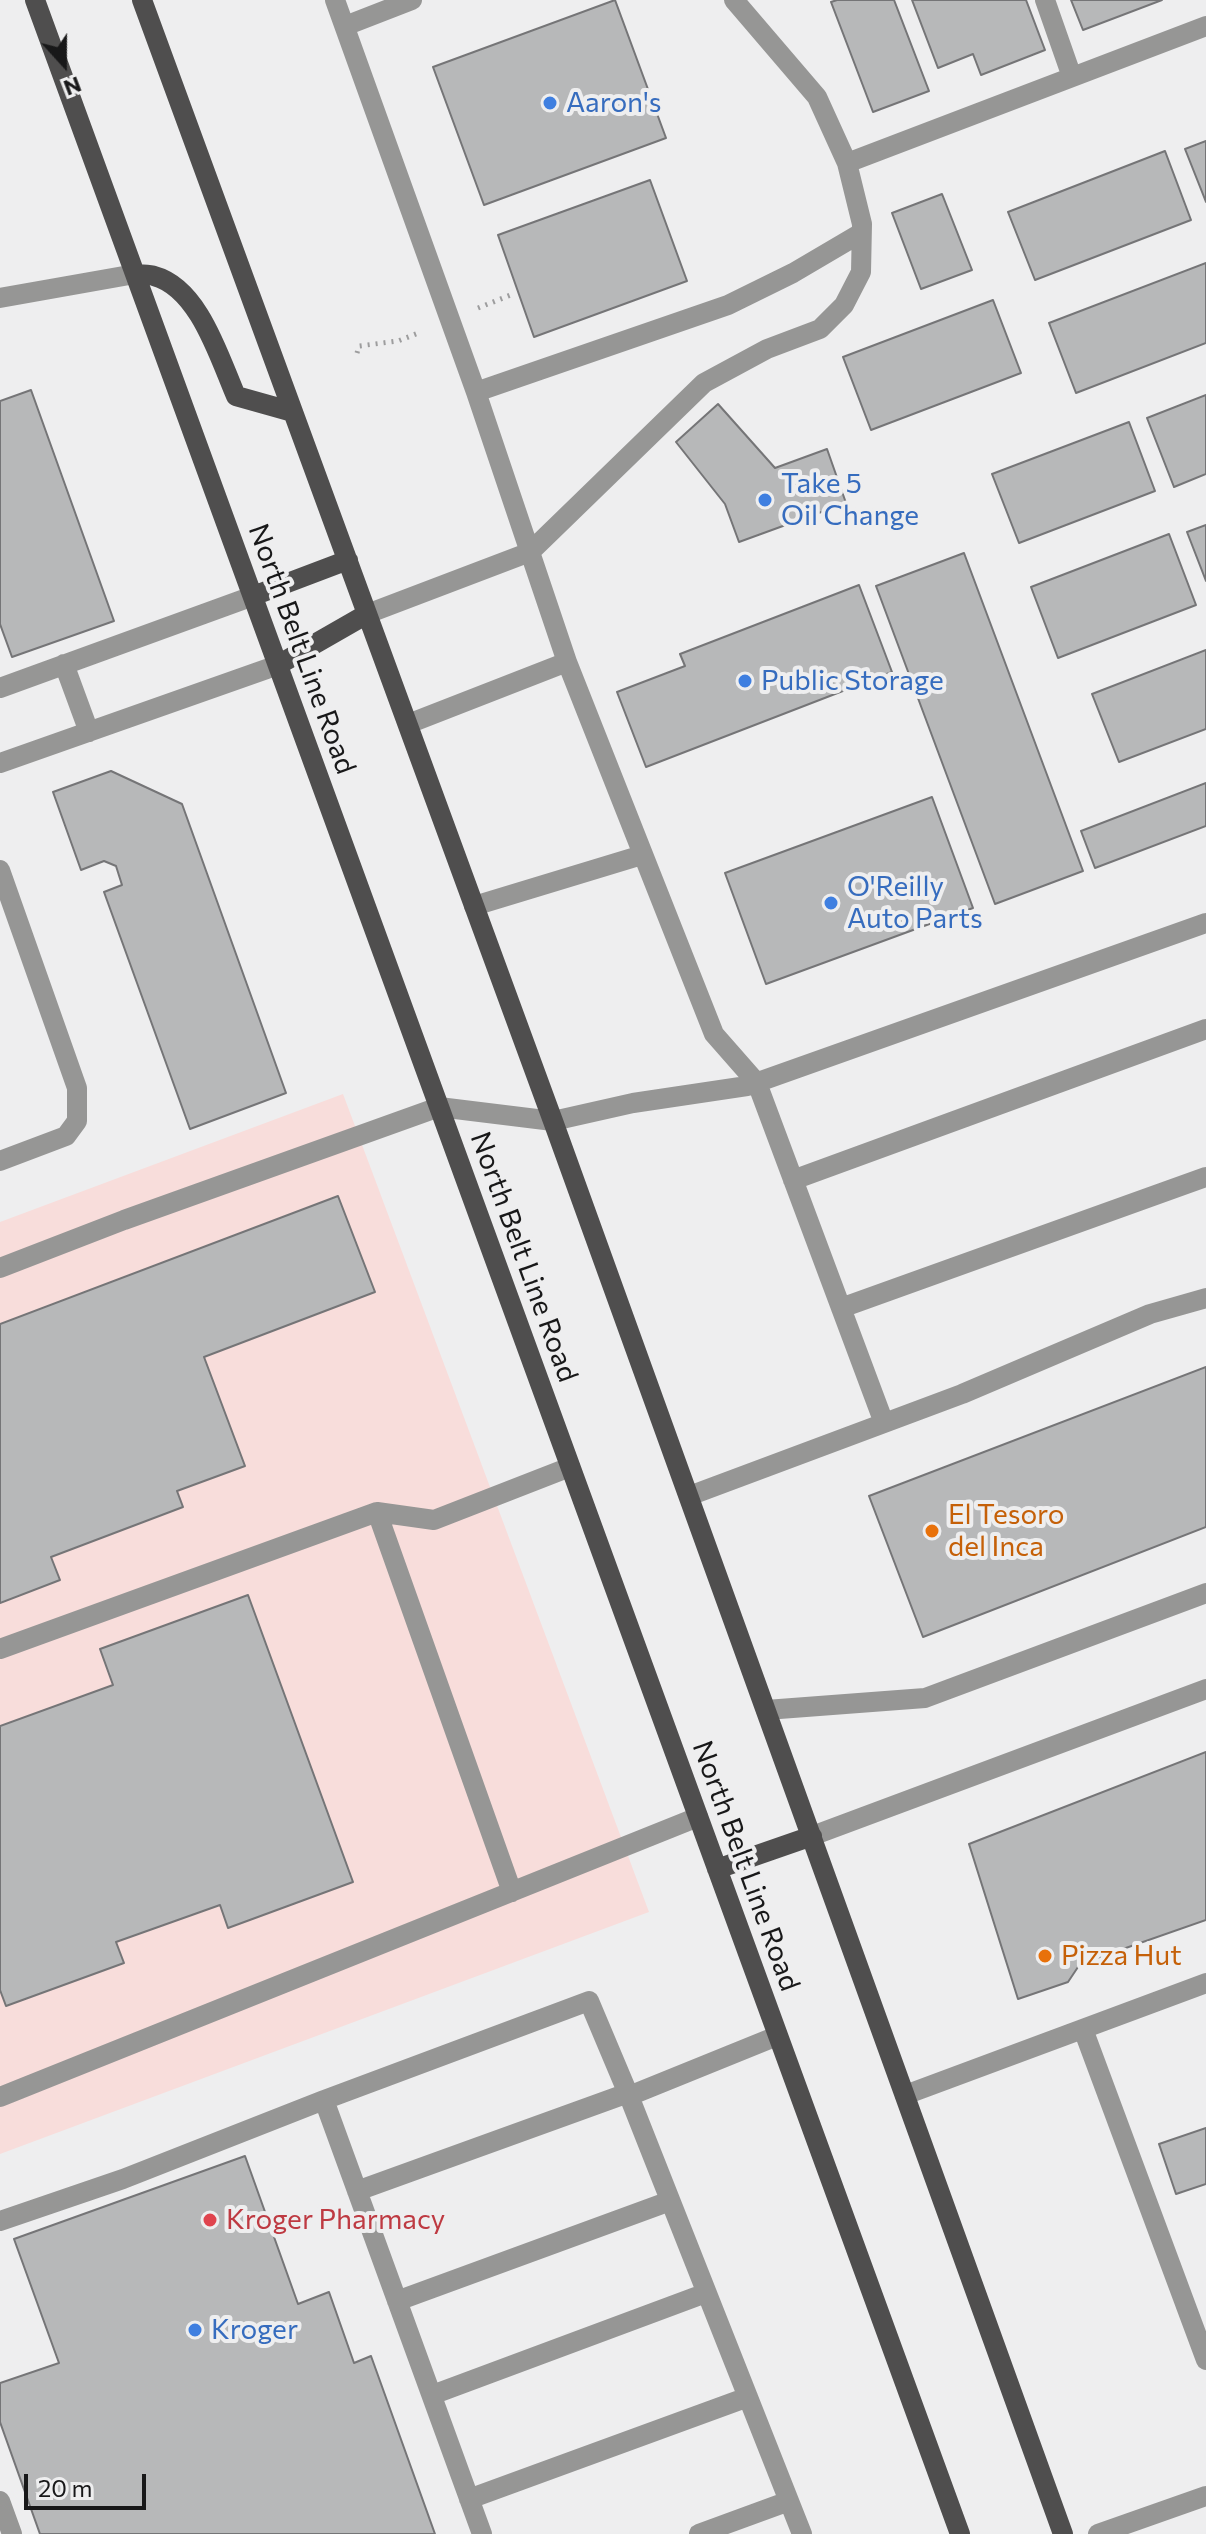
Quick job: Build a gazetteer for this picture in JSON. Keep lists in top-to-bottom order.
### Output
{
  "streets": {
    "main road": ["North Belt Line Road"]
  },
  "places": [
    "Aaron's",
    "Take 5 Oil Change",
    "Public Storage",
    "O'Reilly Auto Parts",
    "El Tesoro del Inca",
    "Pizza Hut",
    "Kroger Pharmacy",
    "Kroger"
  ],
  "scale_bar": "20 m",
  "north": "bottom"
}
